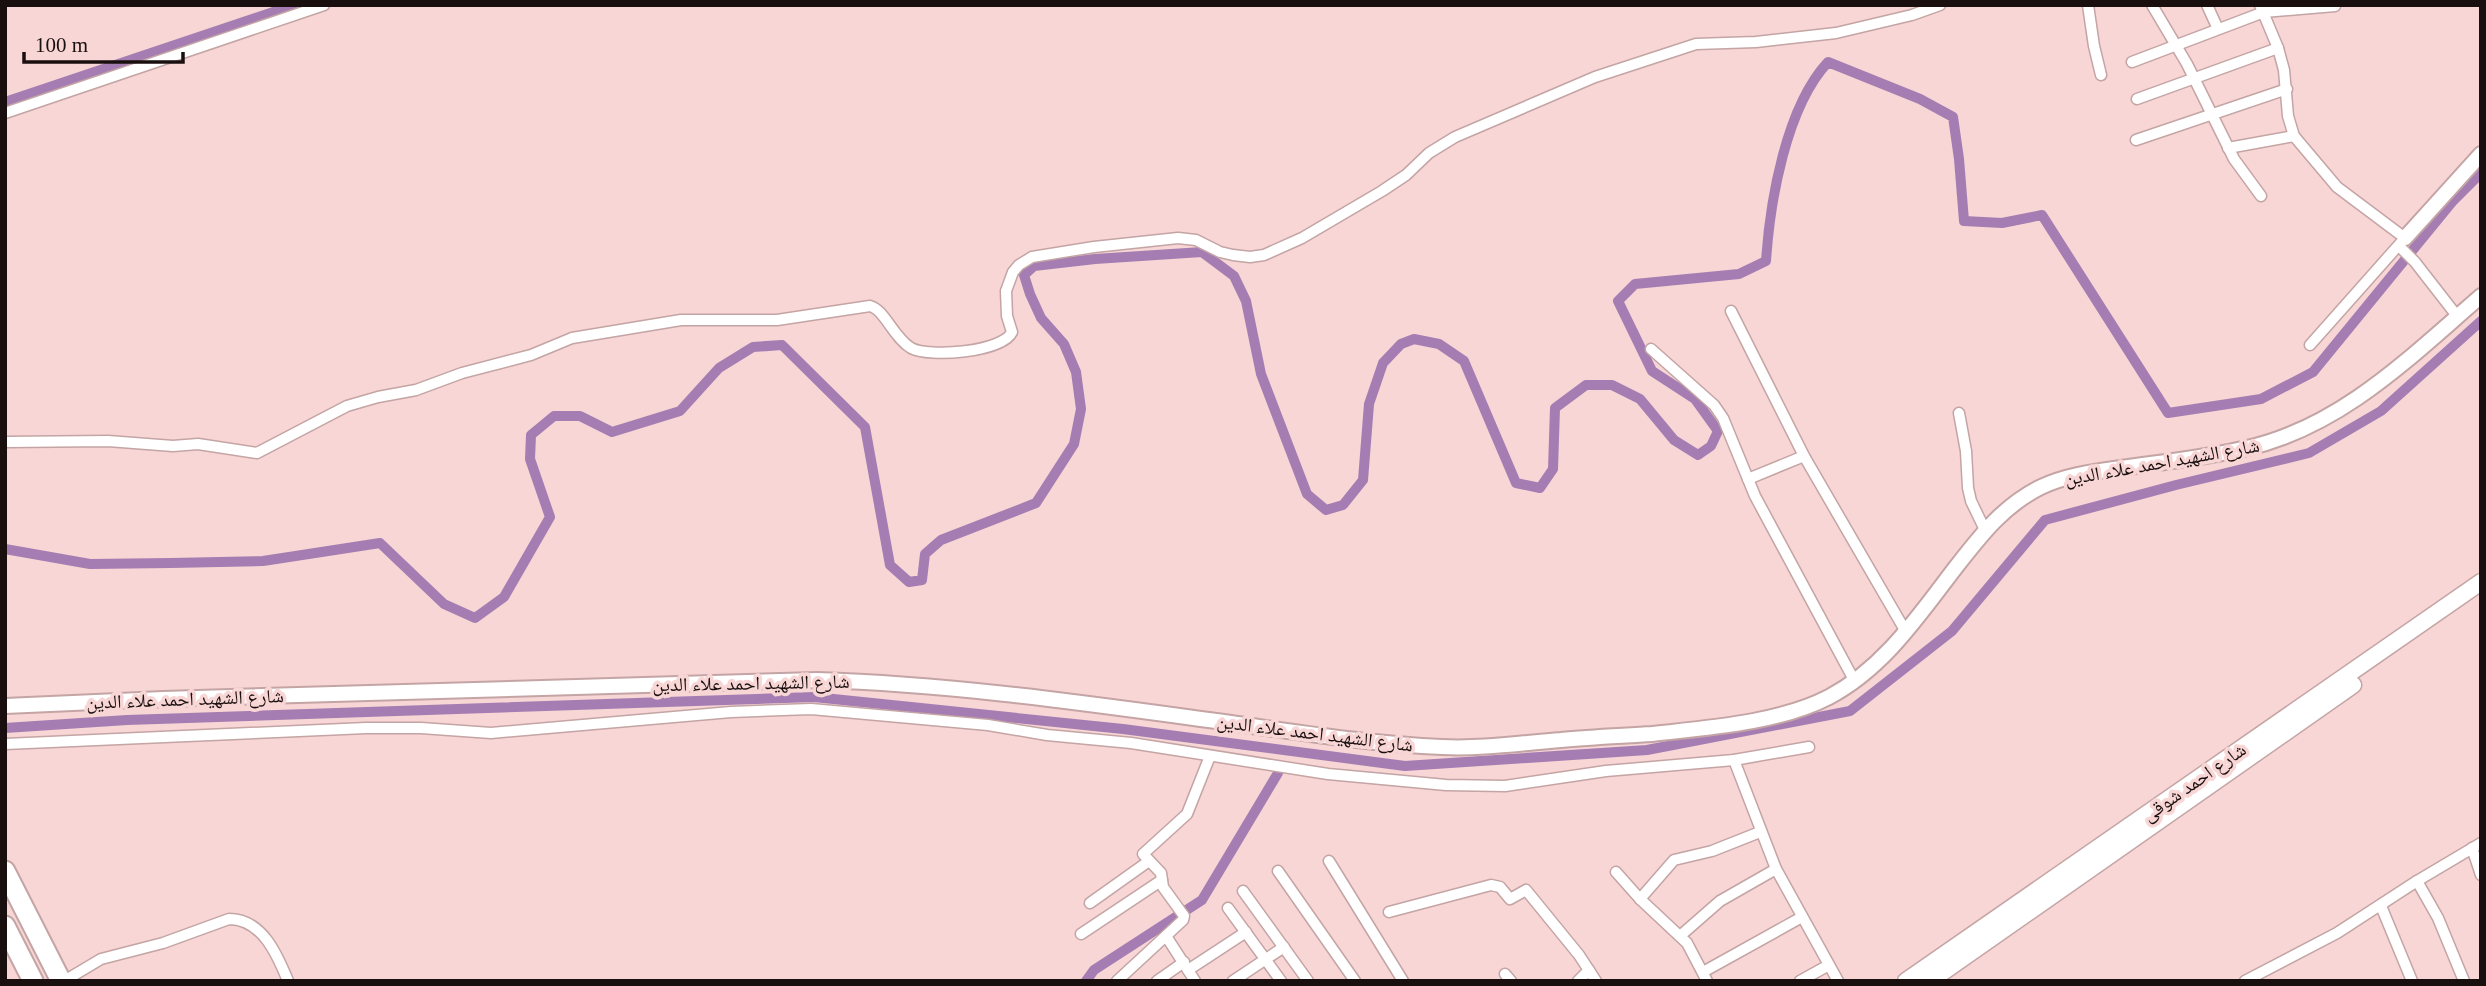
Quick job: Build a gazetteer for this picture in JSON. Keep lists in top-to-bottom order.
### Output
{
  "streets": {
    "main road": ["شارع الشهيد احمد علاء الدين", "شارع احمد شوقى"]
  },
  "scale_bar": "100 m"
}
